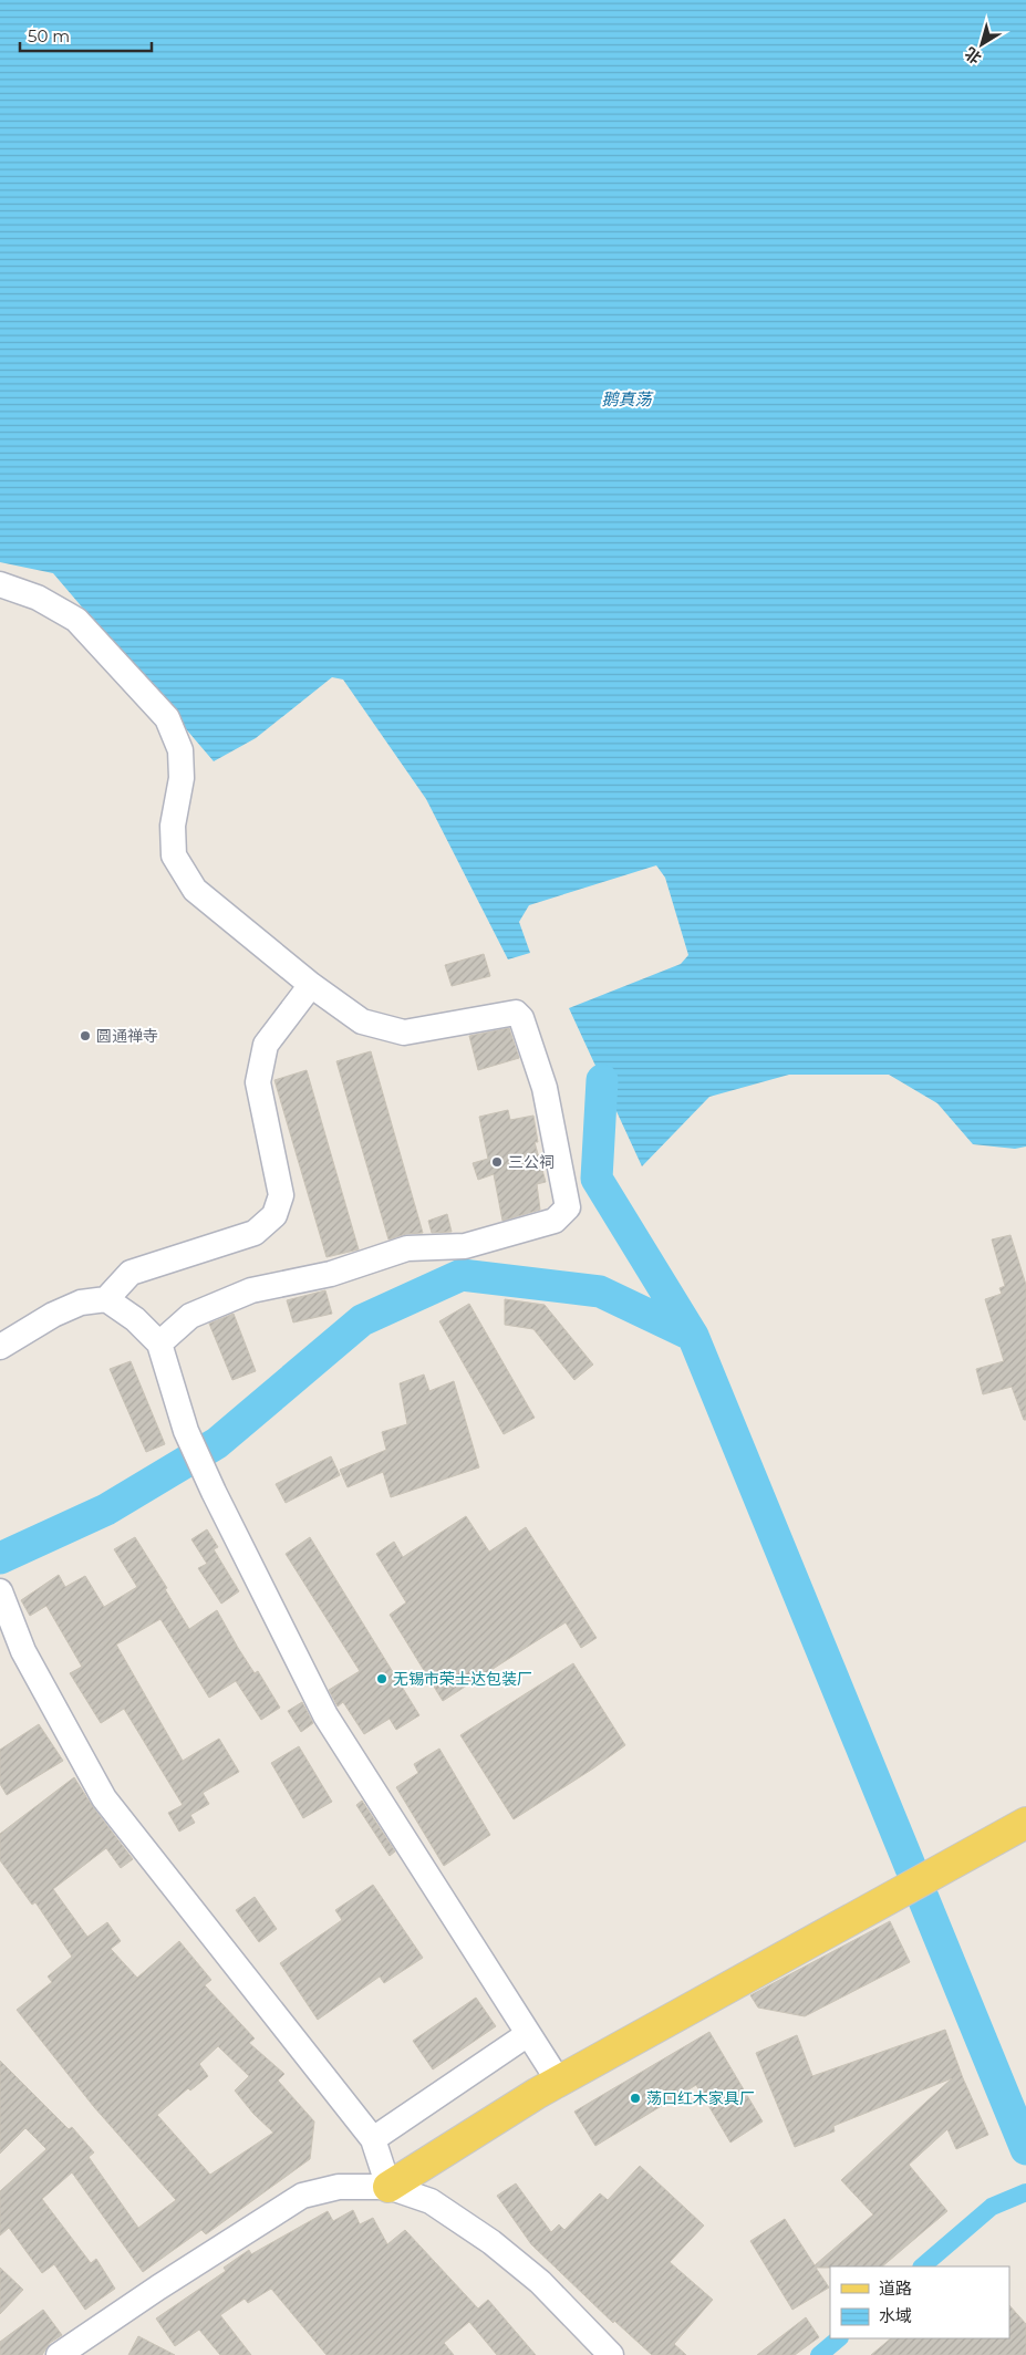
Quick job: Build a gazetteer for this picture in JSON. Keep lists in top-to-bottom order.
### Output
{
  "water": ["鹅真荡"],
  "places": [
    "圆通禅寺",
    "三公祠",
    "无锡市荣士达包装厂",
    "荡口红木家具厂"
  ],
  "legend": ["道路", "水域"],
  "scale_bar": "50 m",
  "north": "bottom left"
}
